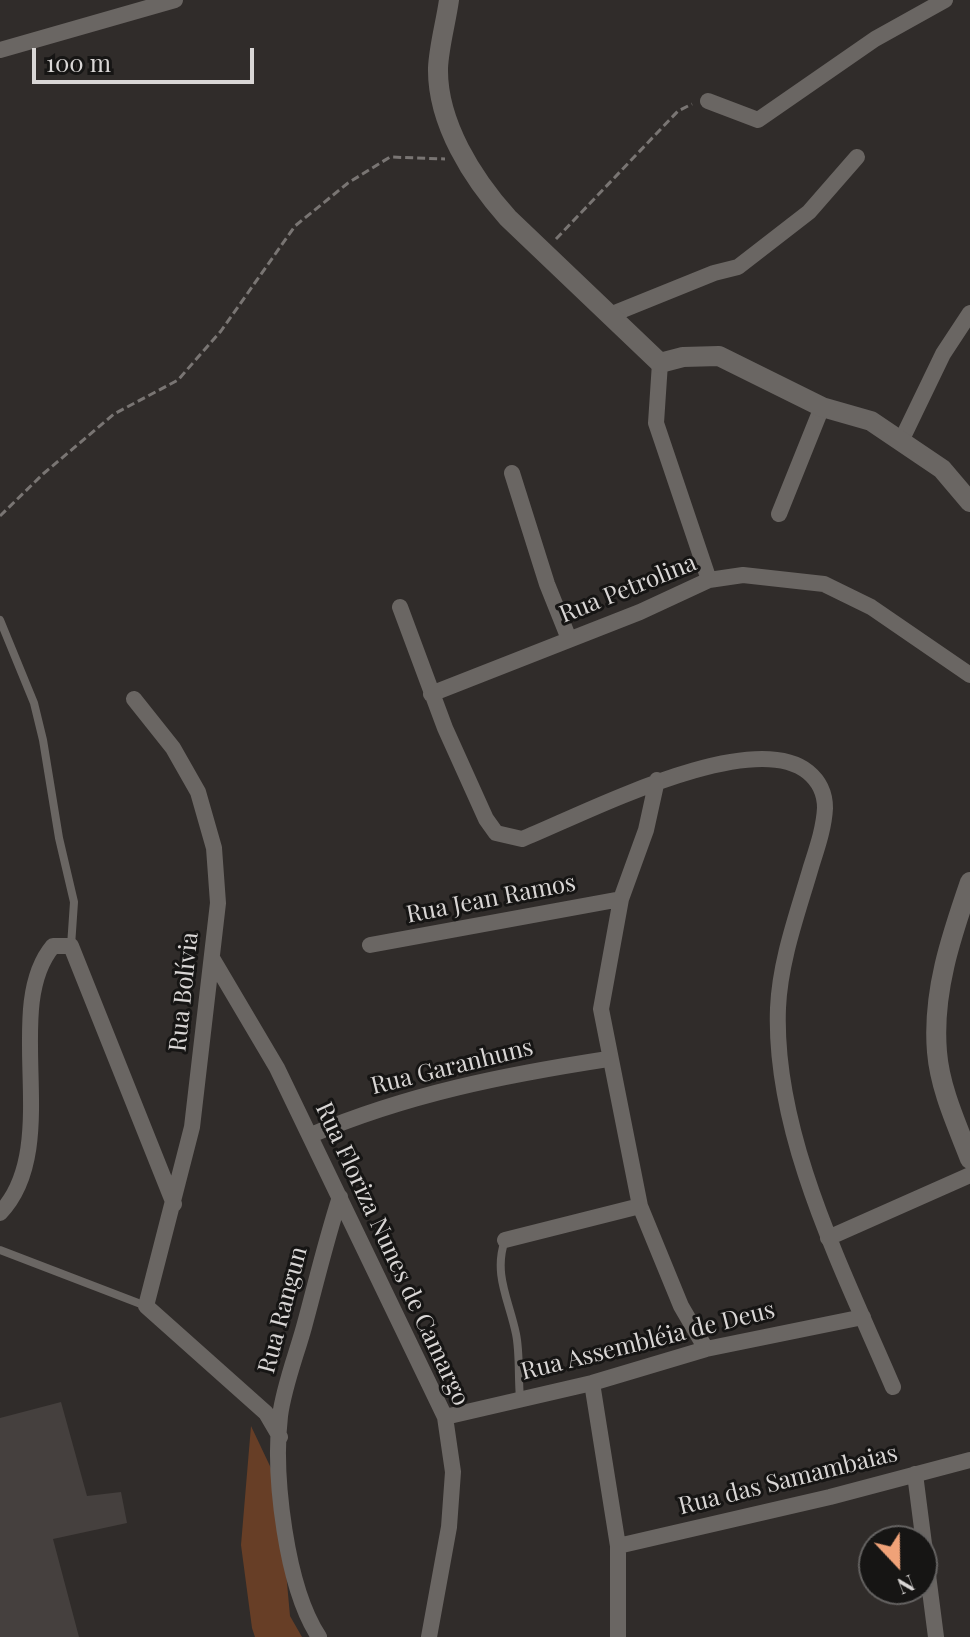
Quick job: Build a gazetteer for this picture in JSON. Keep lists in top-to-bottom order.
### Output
{
  "streets": {
    "street": [
      "Rua Petrolina",
      "Rua Jean Ramos",
      "Rua Bolívia",
      "Rua Garanhuns",
      "Rua Floriza Nunes de Camargo",
      "Rua Rangun",
      "Rua Assembléia de Deus",
      "Rua das Samambaias"
    ]
  },
  "crossings": [
    ["Rua Bolívia", "Rua Floriza Nunes de Camargo"],
    ["Rua Garanhuns", "Rua Floriza Nunes de Camargo"],
    ["Rua Floriza Nunes de Camargo", "Rua Rangun"],
    ["Rua Floriza Nunes de Camargo", "Rua Assembléia de Deus"]
  ],
  "scale_bar": "100 m",
  "north": "bottom"
}
